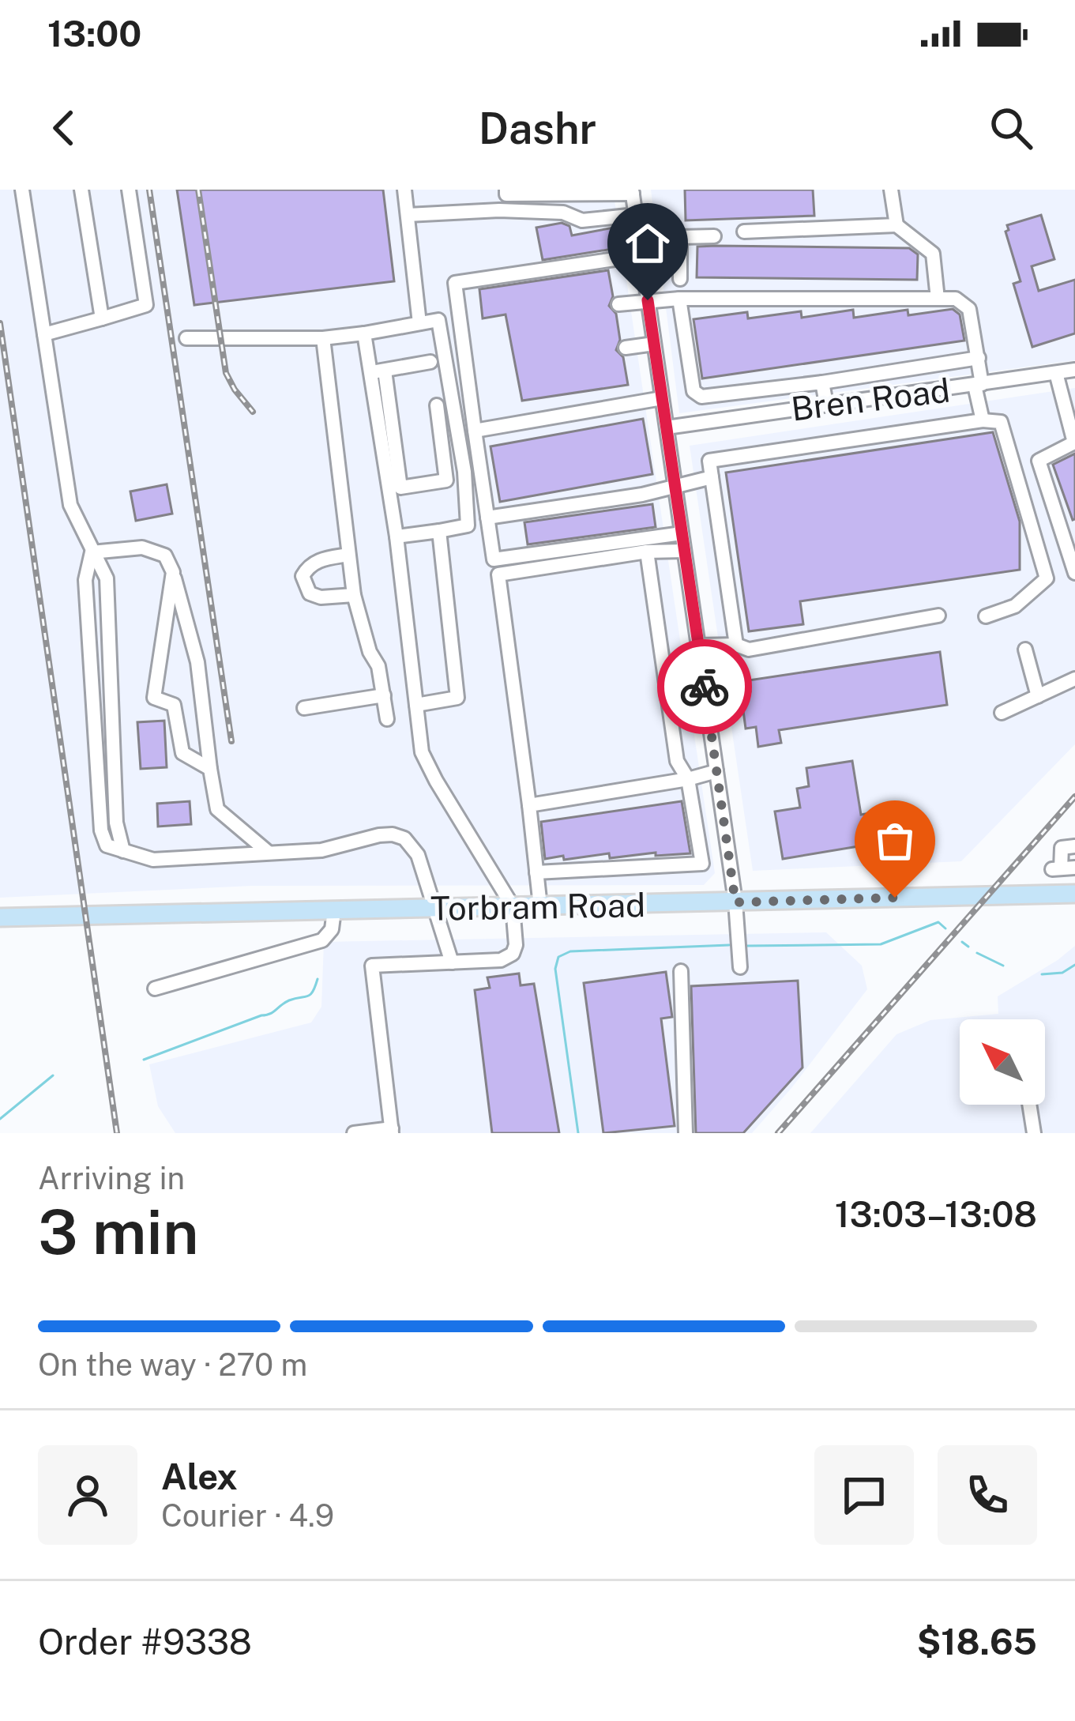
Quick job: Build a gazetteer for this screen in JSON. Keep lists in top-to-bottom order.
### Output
{
  "streets": {
    "main road": ["Torbram Road"],
    "street": ["Bren Road"]
  },
  "north": "top left",
  "page": {
    "status": "13:00",
    "header": "Dashr",
    "heading": ["3 min", "Arriving in", "13:03–13:08"],
    "panel": [
      "Alex",
      "Courier · 4.9",
      "Order #9338",
      "$18.65"
    ],
    "bar": "On the way · 270 m"
  }
}
